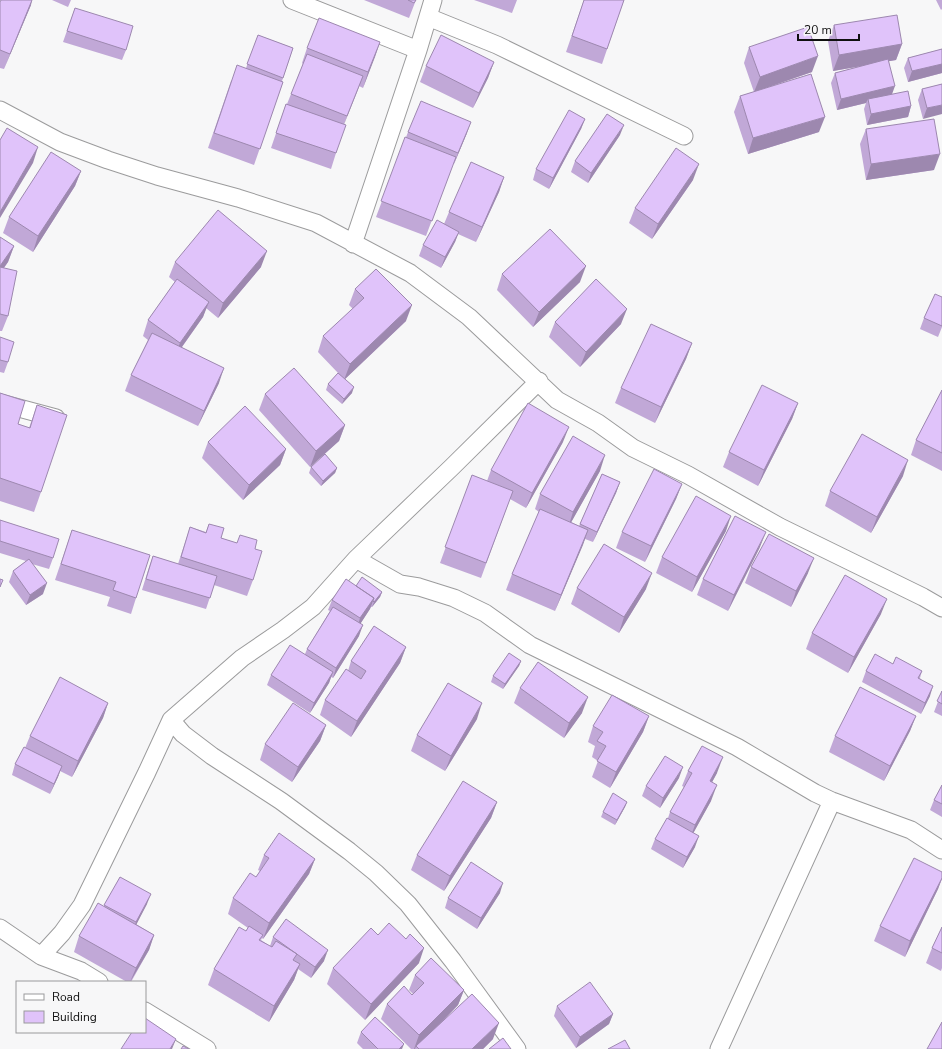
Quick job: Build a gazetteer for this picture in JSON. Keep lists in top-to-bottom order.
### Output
{
  "legend": ["Road", "Building"],
  "scale_bar": "20 m"
}
